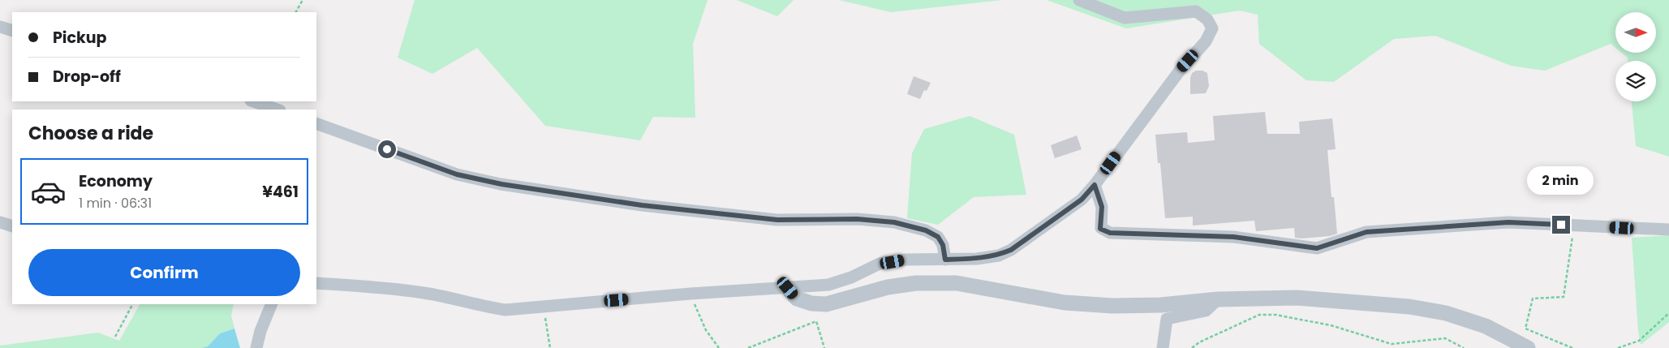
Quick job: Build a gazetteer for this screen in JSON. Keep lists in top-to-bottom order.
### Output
{
  "north": "right",
  "page": {
    "banner": ["Pickup", "Drop-off"],
    "heading": "Choose a ride",
    "list": [
      {
        "name": "Economy",
        "note": "1 min · 06:31",
        "value": "¥461"
      }
    ],
    "bubble": "2 min",
    "buttons": "Confirm"
  }
}
